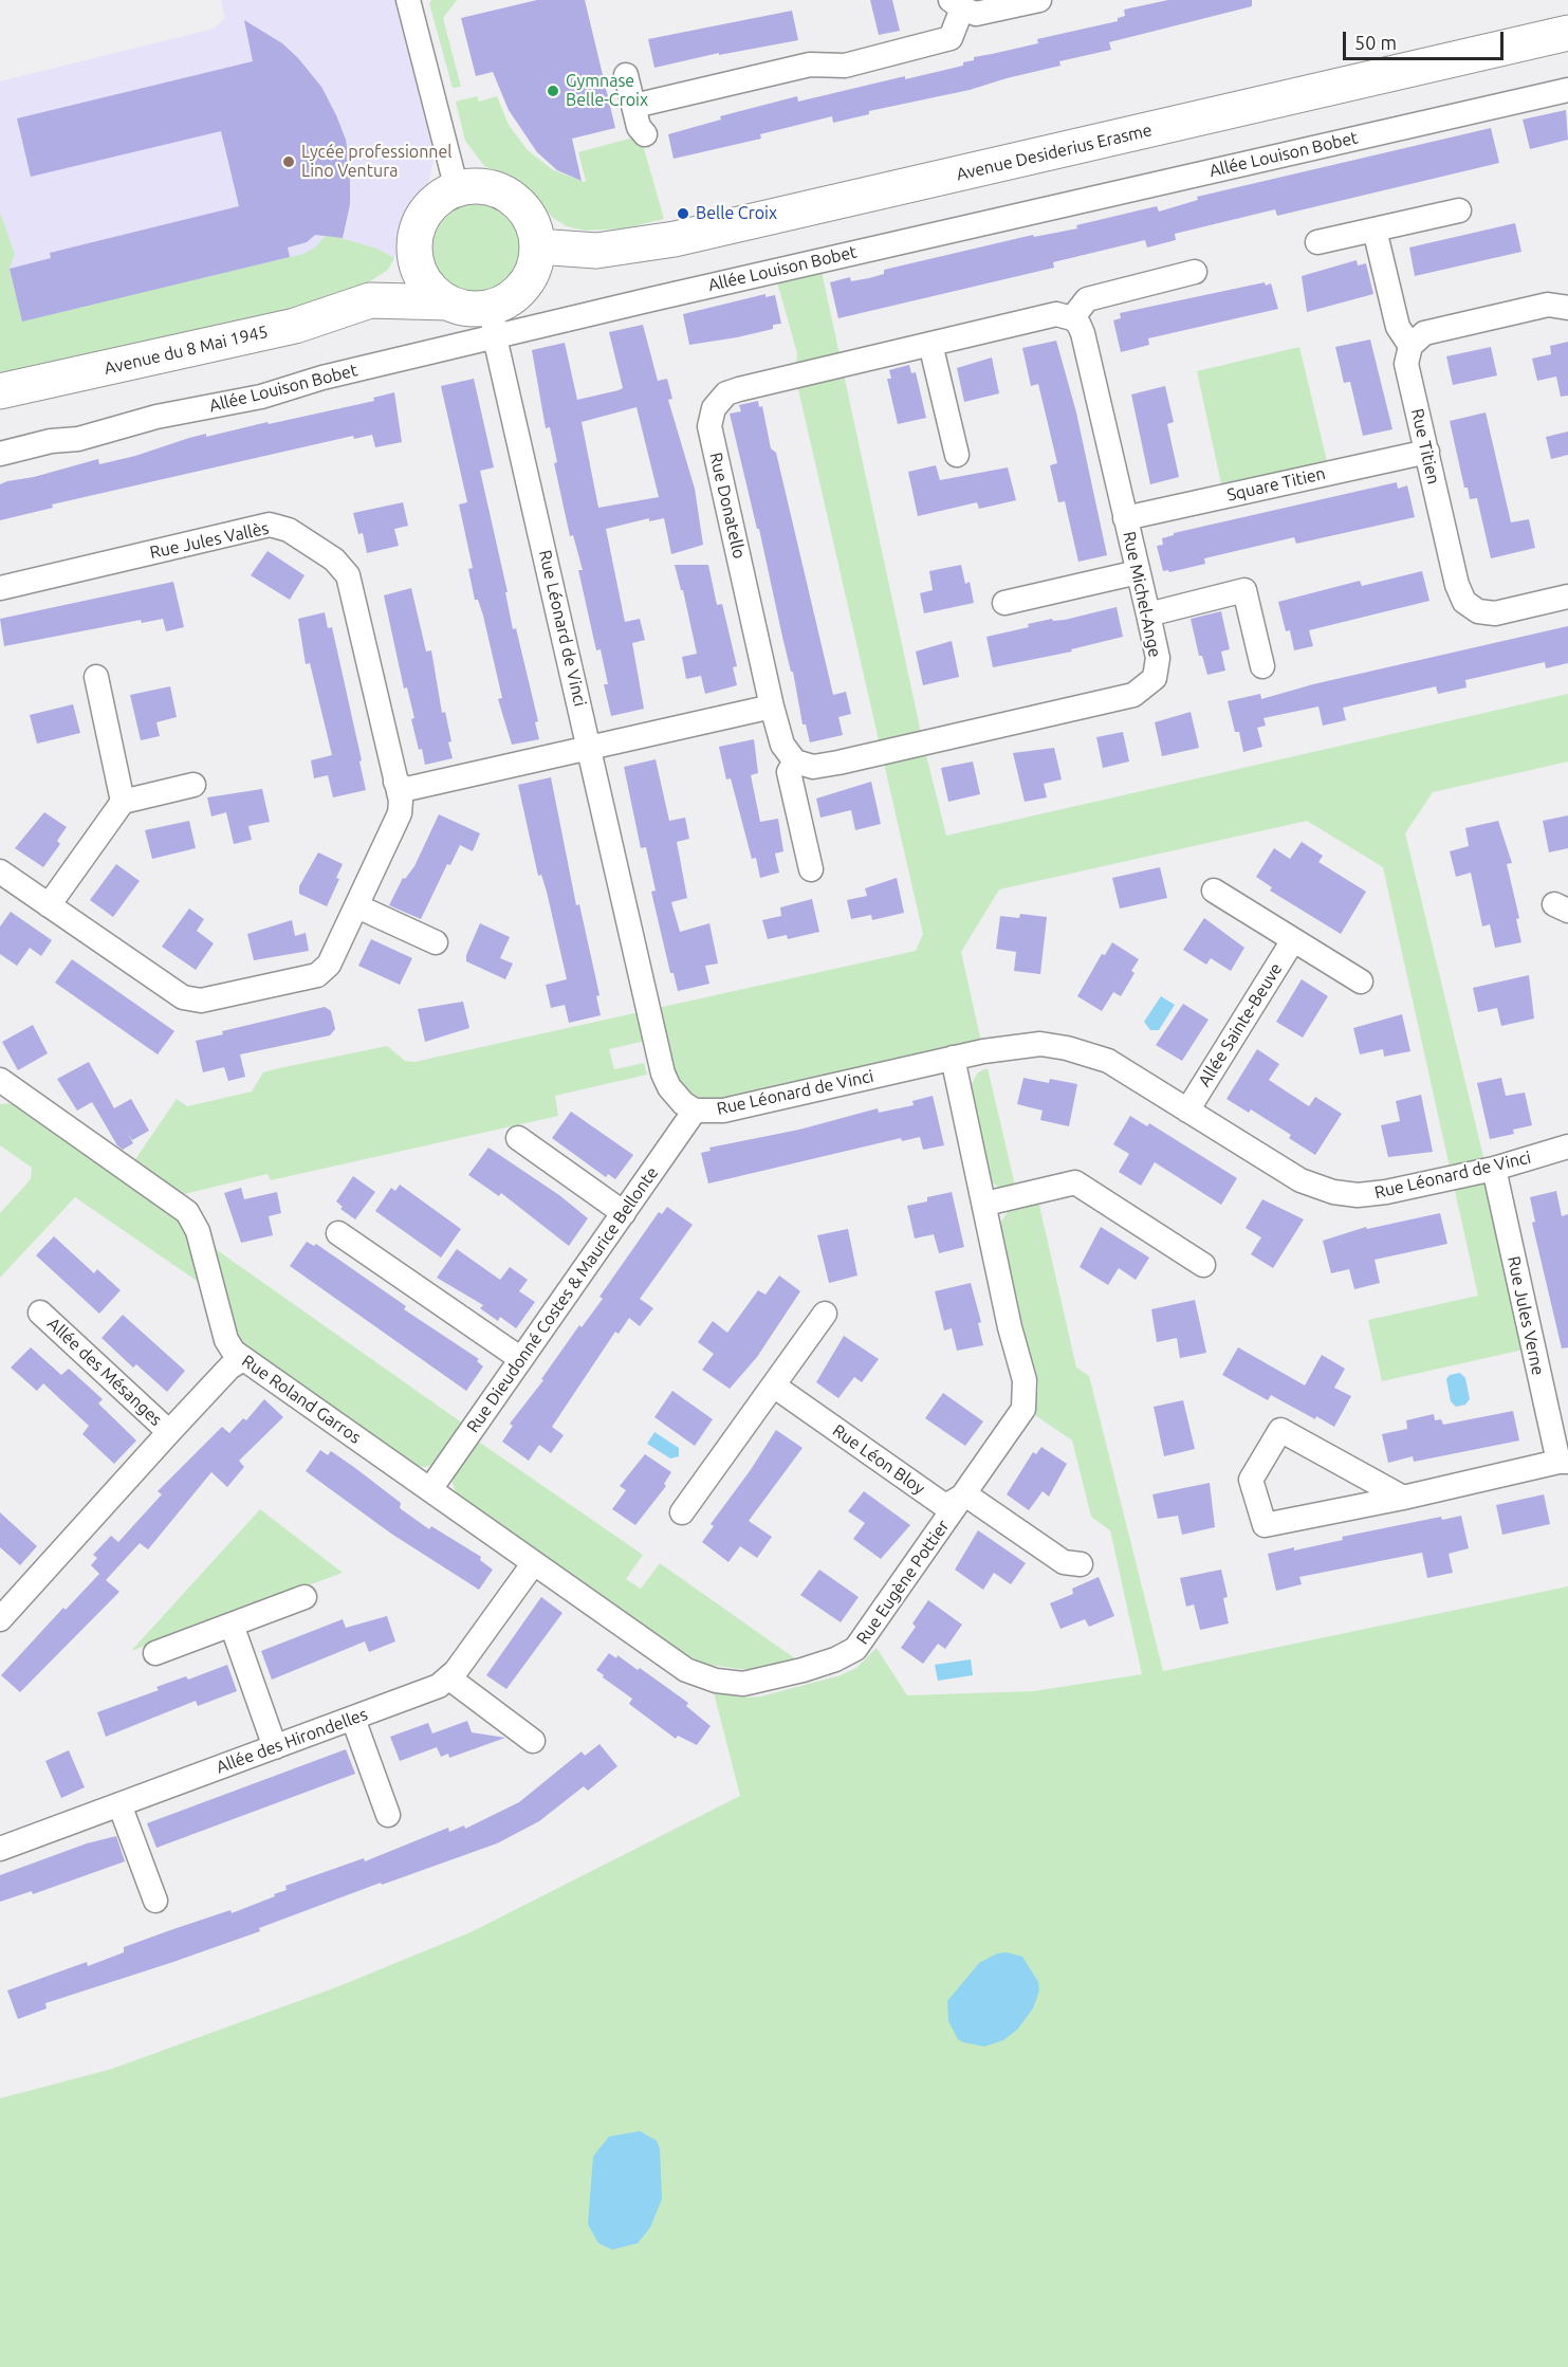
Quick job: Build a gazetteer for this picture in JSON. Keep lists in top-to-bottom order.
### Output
{
  "streets": {
    "main road": ["Avenue Desiderius Erasme", "Avenue du 8 Mai 1945"],
    "street": [
      "Allée Louison Bobet",
      "Rue Titien",
      "Square Titien",
      "Rue Donatello",
      "Rue Jules Vallès",
      "Rue Michel-Ange",
      "Rue Léonard de Vinci",
      "Allée Sainte-Beuve",
      "Rue Dieudonné Costes & Maurice Bellonte",
      "Rue Jules Verne",
      "Allée des Mésanges",
      "Rue Roland Garros",
      "Rue Léon Bloy",
      "Rue Eugène Pottier",
      "Allée des Hirondelles"
    ]
  },
  "crossings": [
    ["Avenue Desiderius Erasme", "Allée Louison Bobet"],
    ["Avenue Desiderius Erasme", "Rue Léonard de Vinci"],
    ["Allée Louison Bobet", "Rue Léonard de Vinci"],
    ["Rue Titien", "Square Titien"],
    ["Square Titien", "Rue Michel-Ange"],
    ["Rue Léonard de Vinci", "Allée Sainte-Beuve"],
    ["Rue Léonard de Vinci", "Rue Dieudonné Costes & Maurice Bellonte"],
    ["Rue Léonard de Vinci", "Rue Jules Verne"],
    ["Rue Léonard de Vinci", "Rue Eugène Pottier"],
    ["Rue Dieudonné Costes & Maurice Bellonte", "Rue Roland Garros"],
    ["Rue Dieudonné Costes & Maurice Bellonte", "Rue Eugène Pottier"],
    ["Rue Roland Garros", "Rue Eugène Pottier"],
    ["Rue Léon Bloy", "Rue Eugène Pottier"],
    ["Rue Eugène Pottier", "Allée des Hirondelles"]
  ],
  "places": ["Gymnase Belle-Croix", "Lycée professionnel Lino Ventura", "Belle Croix"],
  "scale_bar": "50 m"
}
